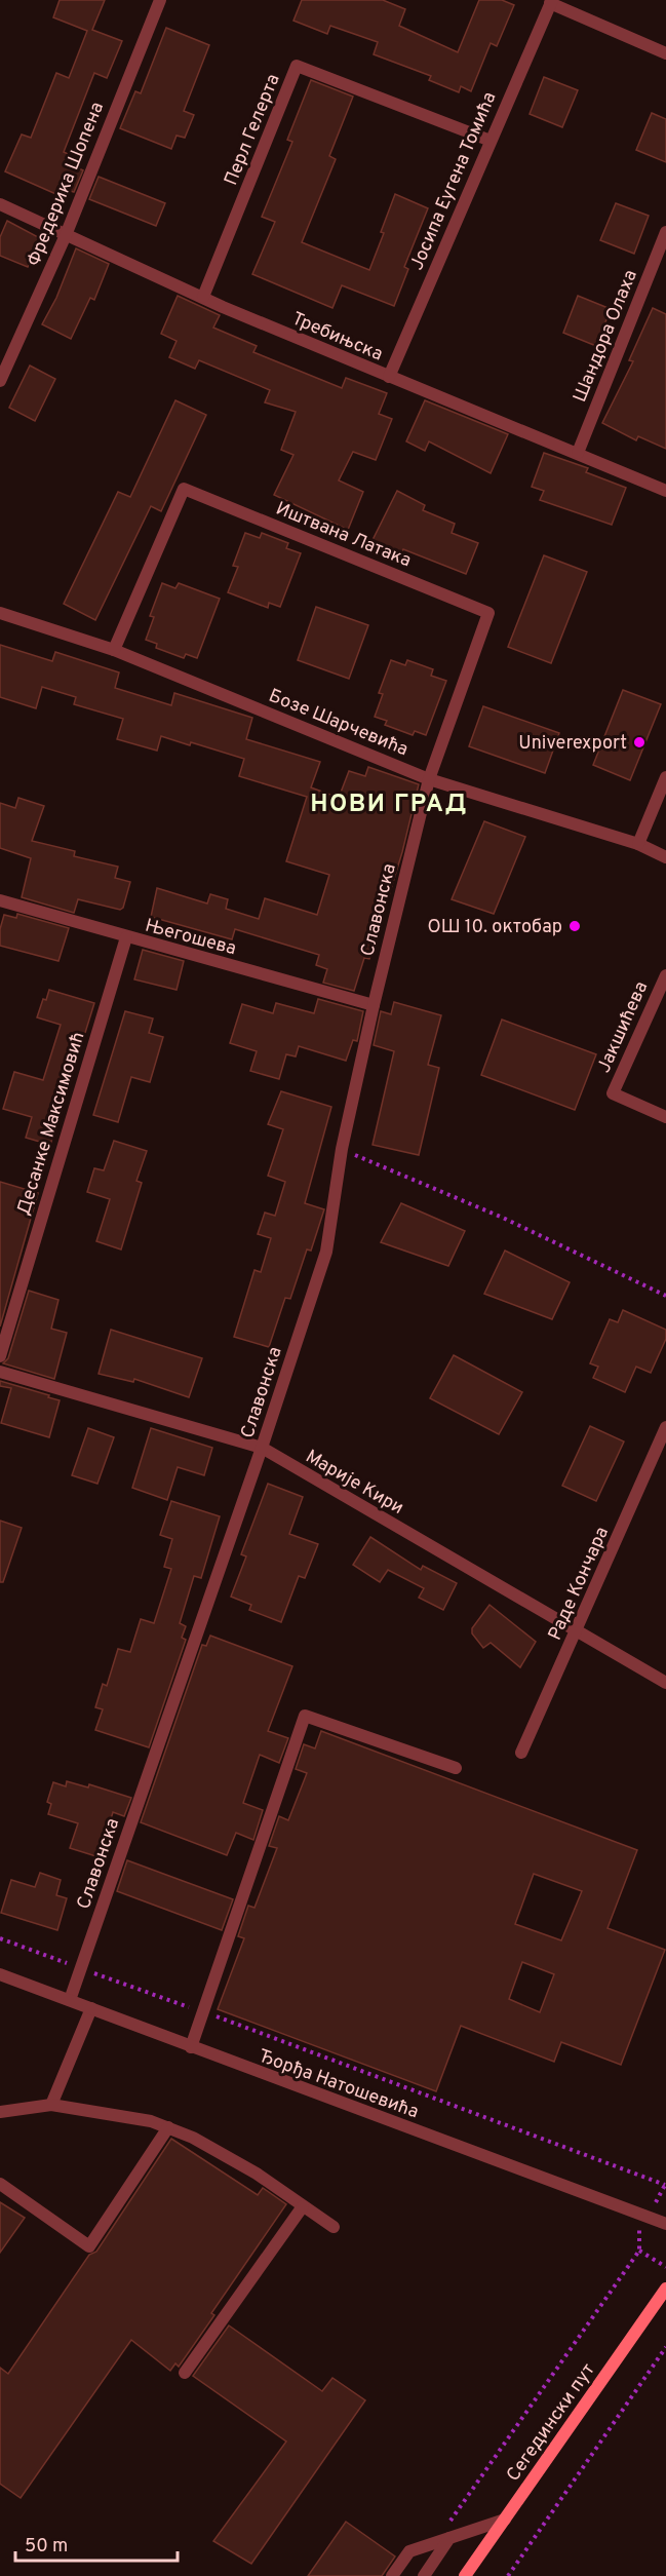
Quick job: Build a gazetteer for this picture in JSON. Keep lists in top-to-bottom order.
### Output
{
  "streets": {
    "main road": ["Сегедински пут"],
    "street": [
      "Перл Гелерта",
      "Јосипа Еугена Томића",
      "Фредерика Шопена",
      "Требињска",
      "Шандора Олаха",
      "Иштвана Латака",
      "Бозе Шарчевића",
      "Славонска",
      "Његошева",
      "Јакшићева",
      "Десанке Максимовић",
      "Марије Кири",
      "Раде Кончара",
      "Ђорђа Натошевића"
    ]
  },
  "crossings": [
    ["Перл Гелерта", "Јосипа Еугена Томића"],
    ["Перл Гелерта", "Требињска"],
    ["Јосипа Еугена Томића", "Требињска"],
    ["Фредерика Шопена", "Требињска"],
    ["Требињска", "Шандора Олаха"],
    ["Иштвана Латака", "Бозе Шарчевића"],
    ["Иштвана Латака", "Славонска"],
    ["Бозе Шарчевића", "Славонска"],
    ["Славонска", "Његошева"],
    ["Славонска", "Марије Кири"],
    ["Славонска", "Ђорђа Натошевића"],
    ["Његошева", "Десанке Максимовић"],
    ["Марије Кири", "Раде Кончара"]
  ],
  "districts": ["НОВИ ГРАД"],
  "places": ["Univerexport", "ОШ 10. октобар"],
  "scale_bar": "50 m"
}
